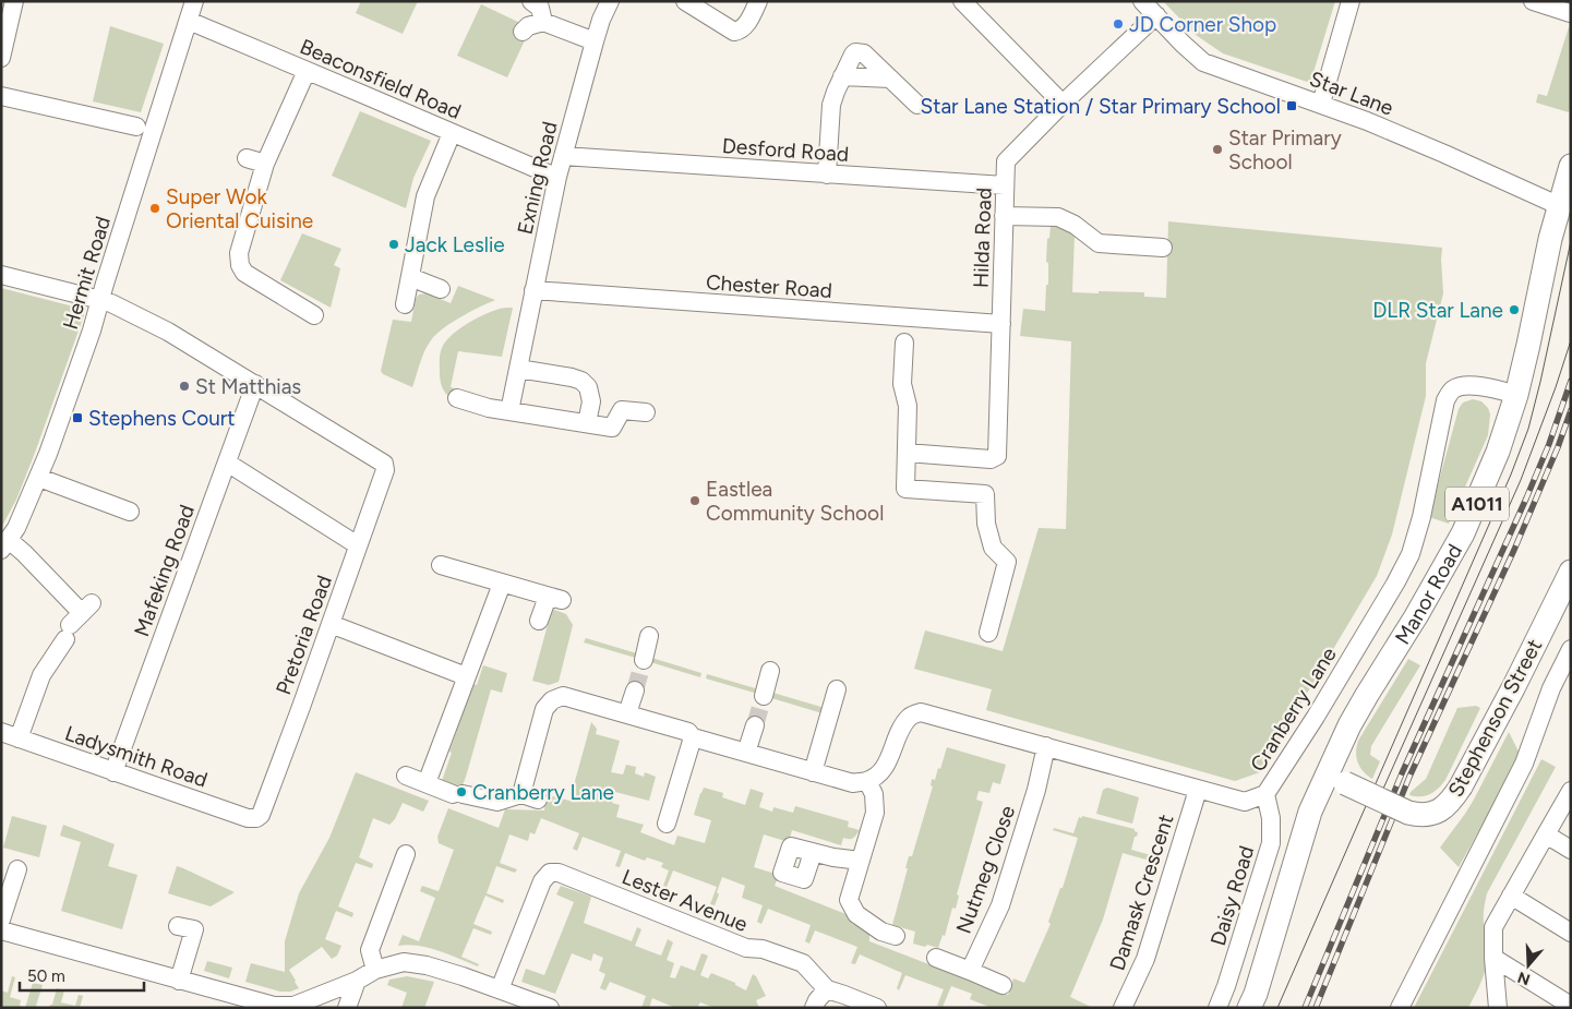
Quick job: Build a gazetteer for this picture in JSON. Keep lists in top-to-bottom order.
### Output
{
  "streets": {
    "main road": ["A1011", "Manor Road", "Stephenson Street"],
    "street": [
      "Beaconsfield Road",
      "Star Lane",
      "Desford Road",
      "Exning Road",
      "Hilda Road",
      "Hermit Road",
      "Chester Road",
      "Mafeking Road",
      "Pretoria Road",
      "Cranberry Lane",
      "Ladysmith Road",
      "Nutmeg Close",
      "Damask Crescent",
      "Daisy Road",
      "Lester Avenue"
    ]
  },
  "crossings": [
    ["Beaconsfield Road", "Exning Road"],
    ["Beaconsfield Road", "Hermit Road"],
    ["Star Lane", "Hilda Road"],
    ["Star Lane", "Manor Road"],
    ["Desford Road", "Exning Road"],
    ["Desford Road", "Hilda Road"],
    ["Exning Road", "Chester Road"],
    ["Hilda Road", "Chester Road"],
    ["Mafeking Road", "Pretoria Road"],
    ["Mafeking Road", "Ladysmith Road"],
    ["Manor Road", "Cranberry Lane"],
    ["Manor Road", "Stephenson Street"],
    ["Pretoria Road", "Ladysmith Road"],
    ["Cranberry Lane", "Nutmeg Close"],
    ["Cranberry Lane", "Damask Crescent"],
    ["Cranberry Lane", "Daisy Road"]
  ],
  "places": {
    "other": [
      "JD Corner Shop",
      "Star Primary School",
      "Super Wok Oriental Cuisine",
      "Jack Leslie",
      "DLR Star Lane",
      "St Matthias",
      "Eastlea Community School",
      "Cranberry Lane"
    ],
    "transit": ["Star Lane Station / Star Primary School", "Stephens Court"]
  },
  "scale_bar": "50 m",
  "north": "bottom"
}
